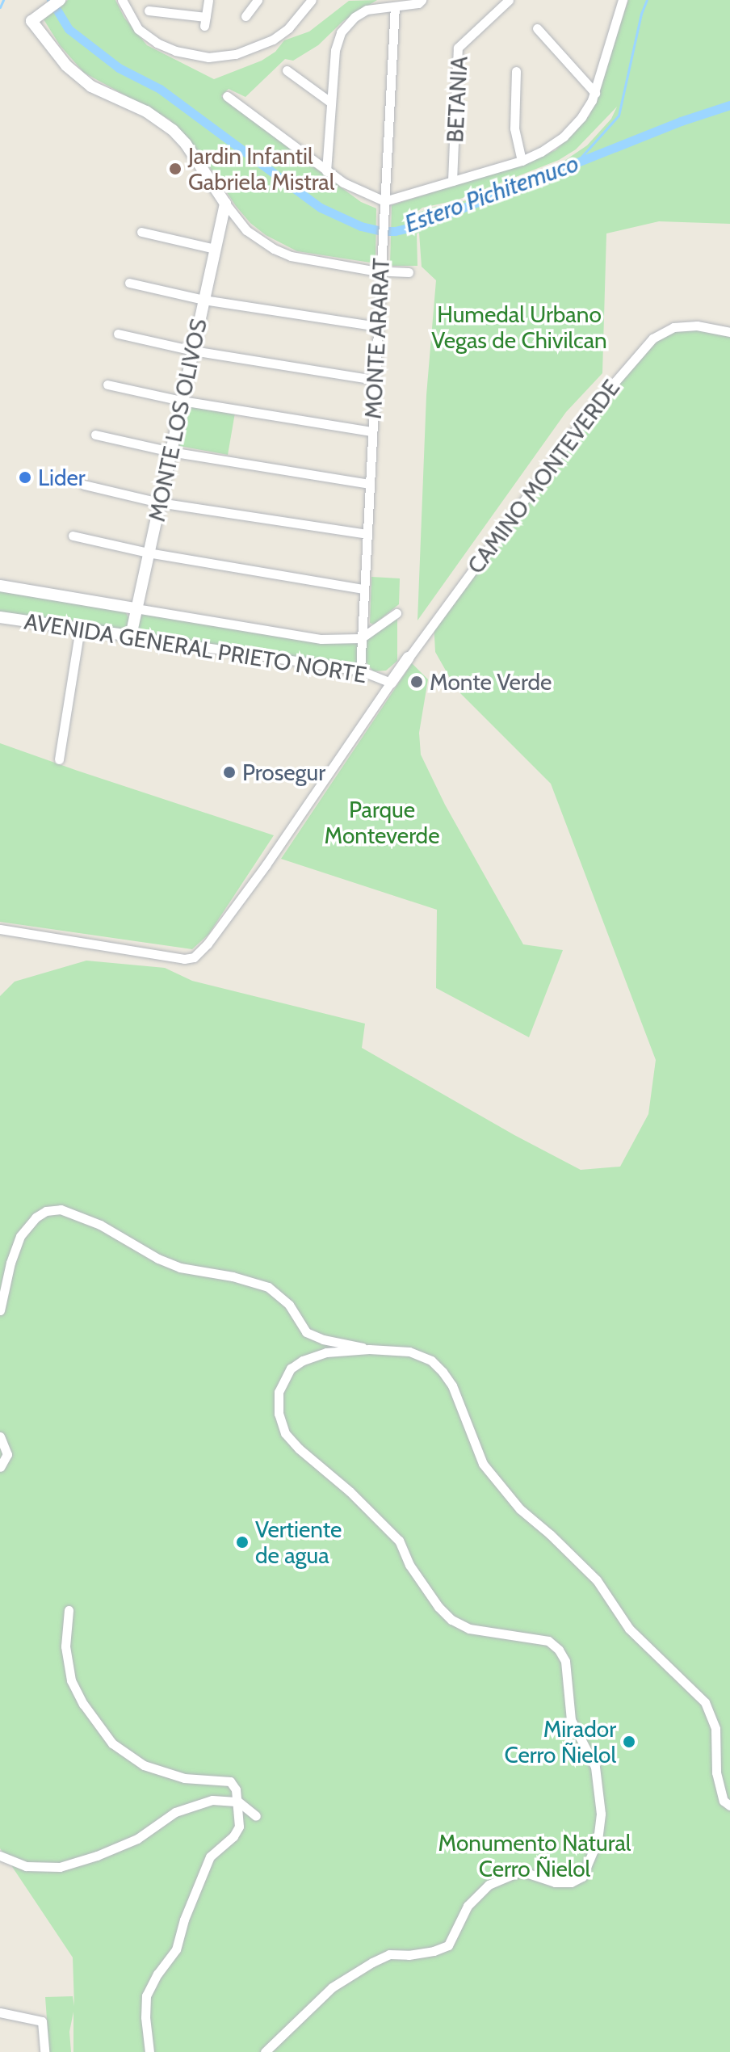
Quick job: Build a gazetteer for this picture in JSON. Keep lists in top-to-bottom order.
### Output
{
  "streets": {
    "street": [
      "BETANIA",
      "MONTE ARARAT",
      "MONTE LOS OLIVOS",
      "CAMINO MONTEVERDE",
      "AVENIDA GENERAL PRIETO NORTE"
    ]
  },
  "crossings": [
    ["MONTE ARARAT", "AVENIDA GENERAL PRIETO NORTE"],
    ["MONTE LOS OLIVOS", "AVENIDA GENERAL PRIETO NORTE"],
    ["CAMINO MONTEVERDE", "AVENIDA GENERAL PRIETO NORTE"]
  ],
  "water": ["Estero Pichitemuco"],
  "parks": ["Humedal Urbano Vegas de Chivilcan", "Parque Monteverde", "Monumento Natural Cerro Ñielol"],
  "places": [
    "Jardin Infantil Gabriela Mistral",
    "Lider",
    "Monte Verde",
    "Prosegur",
    "Vertiente de agua",
    "Mirador Cerro Ñielol"
  ]
}
